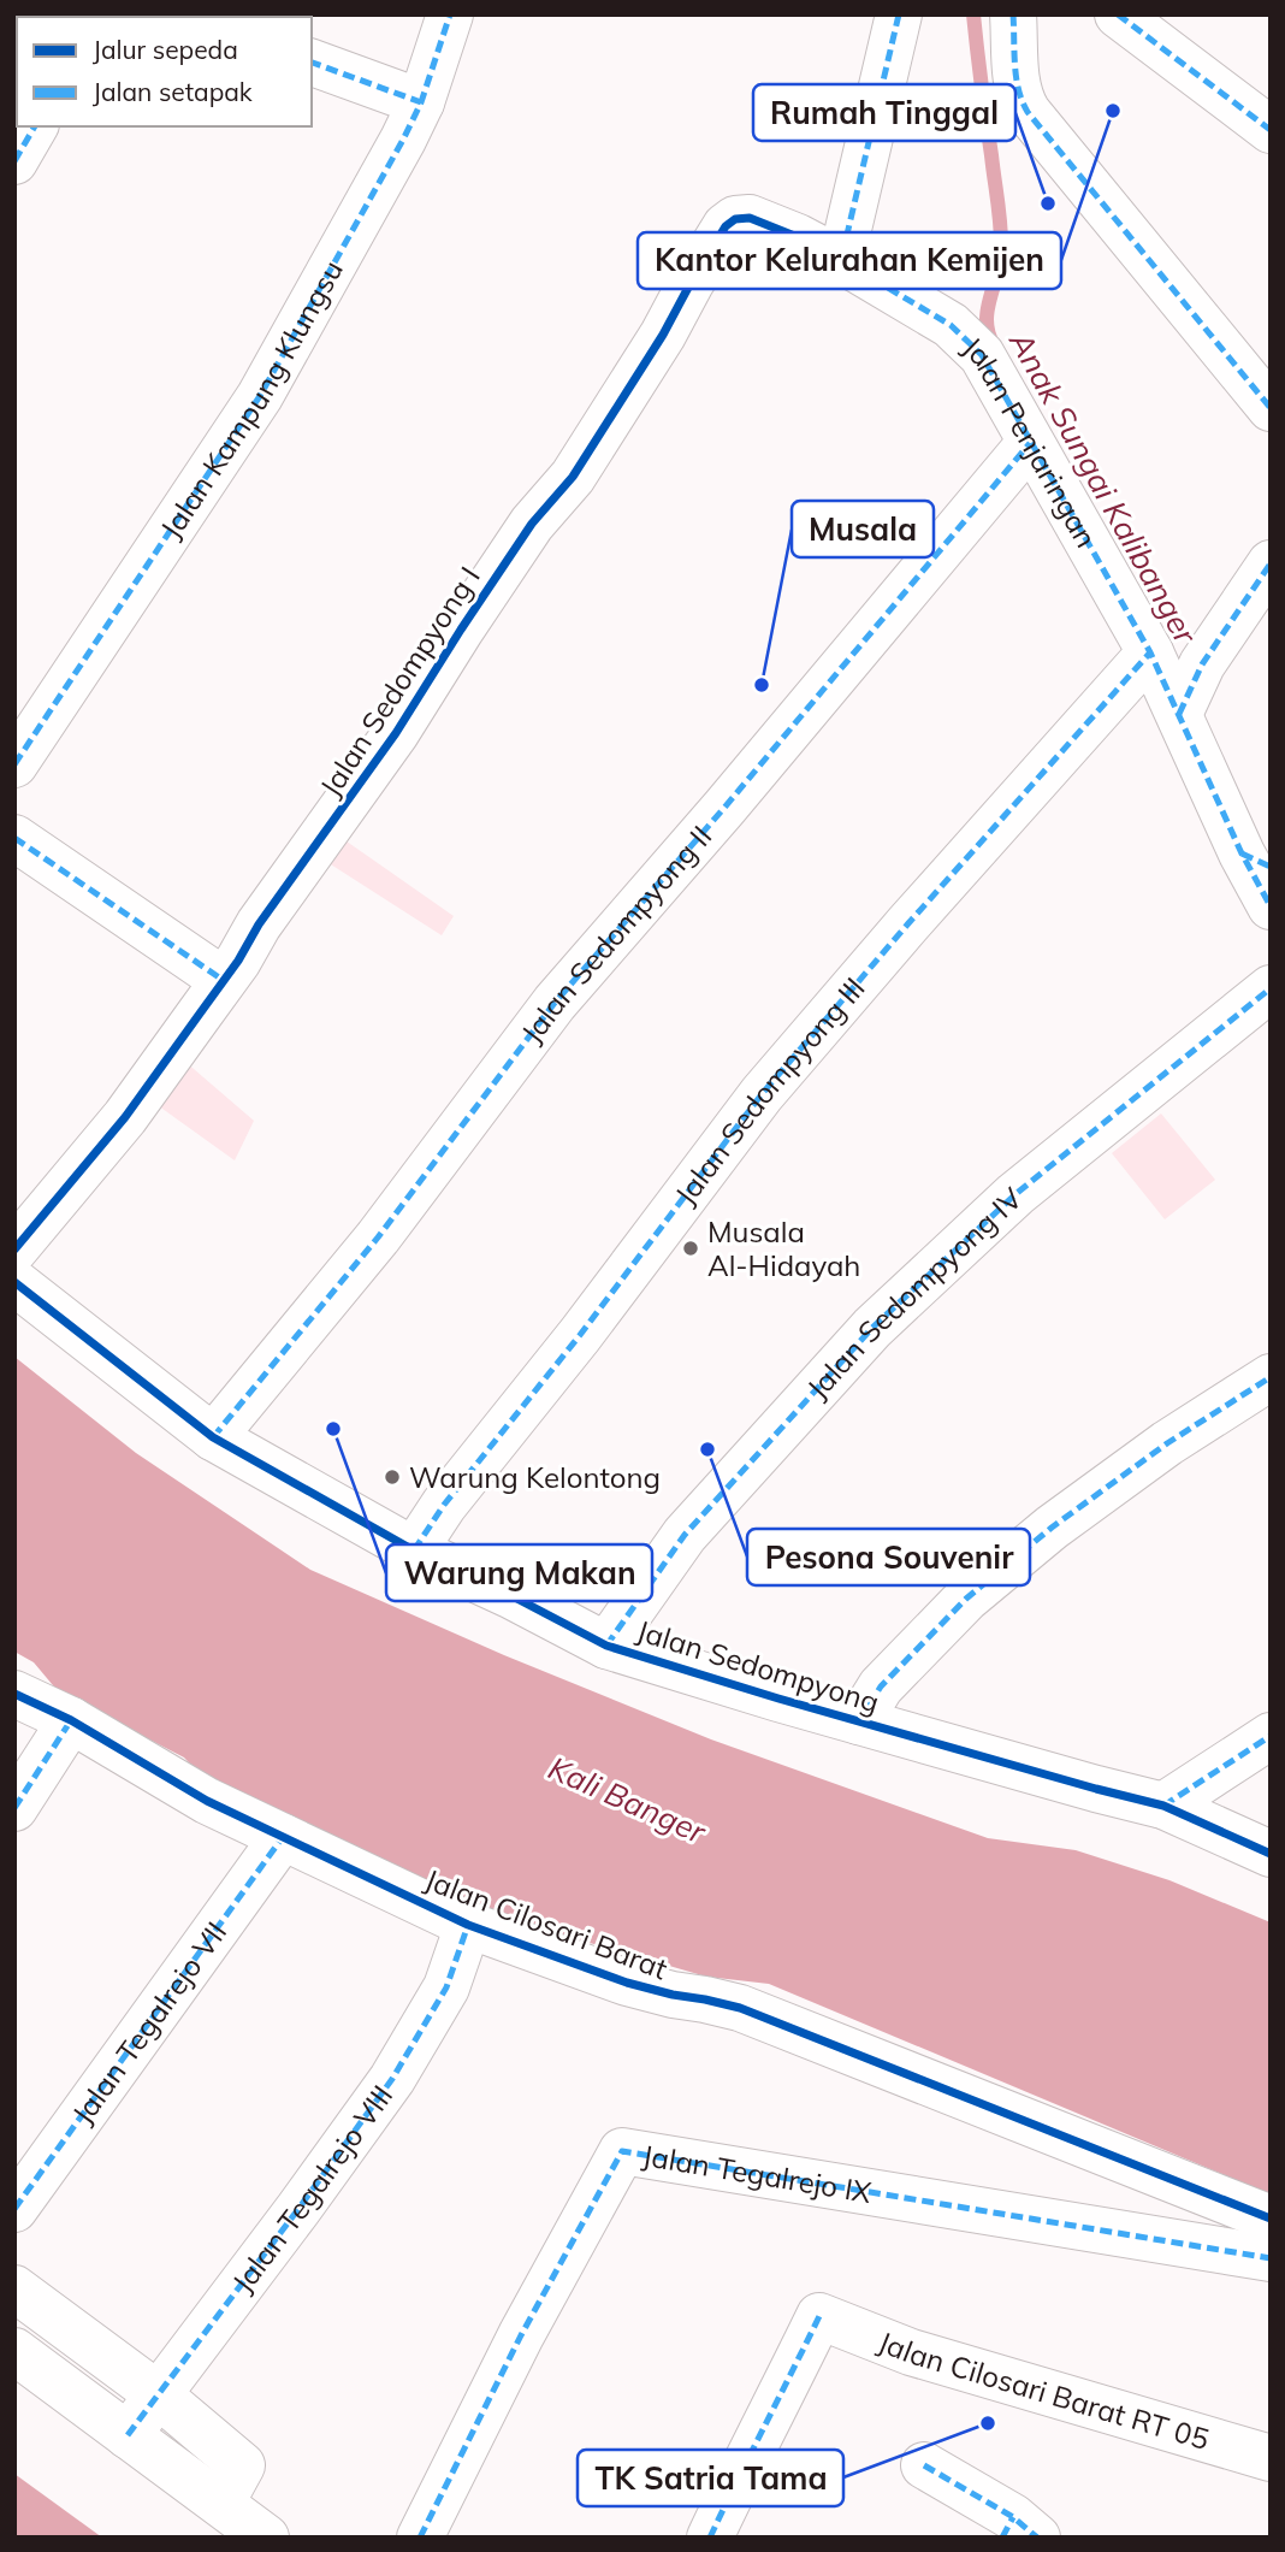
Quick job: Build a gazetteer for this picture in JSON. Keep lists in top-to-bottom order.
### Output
{
  "streets": {
    "street": [
      "Jalan Kampung Klungsu",
      "Jalan Penjaringan",
      "Jalan Sedompyong I",
      "Jalan Sedompyong II",
      "Jalan Sedompyong III",
      "Jalan Sedompyong IV",
      "Jalan Sedompyong",
      "Jalan Cilosari Barat",
      "Jalan Tegalrejo VII",
      "Jalan Tegalrejo IX",
      "Jalan Tegalrejo VIII",
      "Jalan Cilosari Barat RT 05"
    ]
  },
  "crossings": [
    ["Jalan Penjaringan", "Jalan Sedompyong I"],
    ["Jalan Penjaringan", "Jalan Sedompyong II"],
    ["Jalan Penjaringan", "Jalan Sedompyong III"],
    ["Jalan Sedompyong II", "Jalan Sedompyong"],
    ["Jalan Sedompyong III", "Jalan Sedompyong"],
    ["Jalan Sedompyong IV", "Jalan Sedompyong"],
    ["Jalan Cilosari Barat", "Jalan Tegalrejo VII"],
    ["Jalan Cilosari Barat", "Jalan Tegalrejo VIII"]
  ],
  "water": ["Anak Sungai Kalibanger", "Kali Banger"],
  "places": [
    "Kantor Kelurahan Kemijen",
    "Rumah Tinggal",
    "Musala",
    "Musala Al-Hidayah",
    "Warung Makan",
    "Pesona Souvenir",
    "Warung Kelontong",
    "TK Satria Tama"
  ],
  "legend": ["Jalur sepeda", "Jalan setapak"]
}
